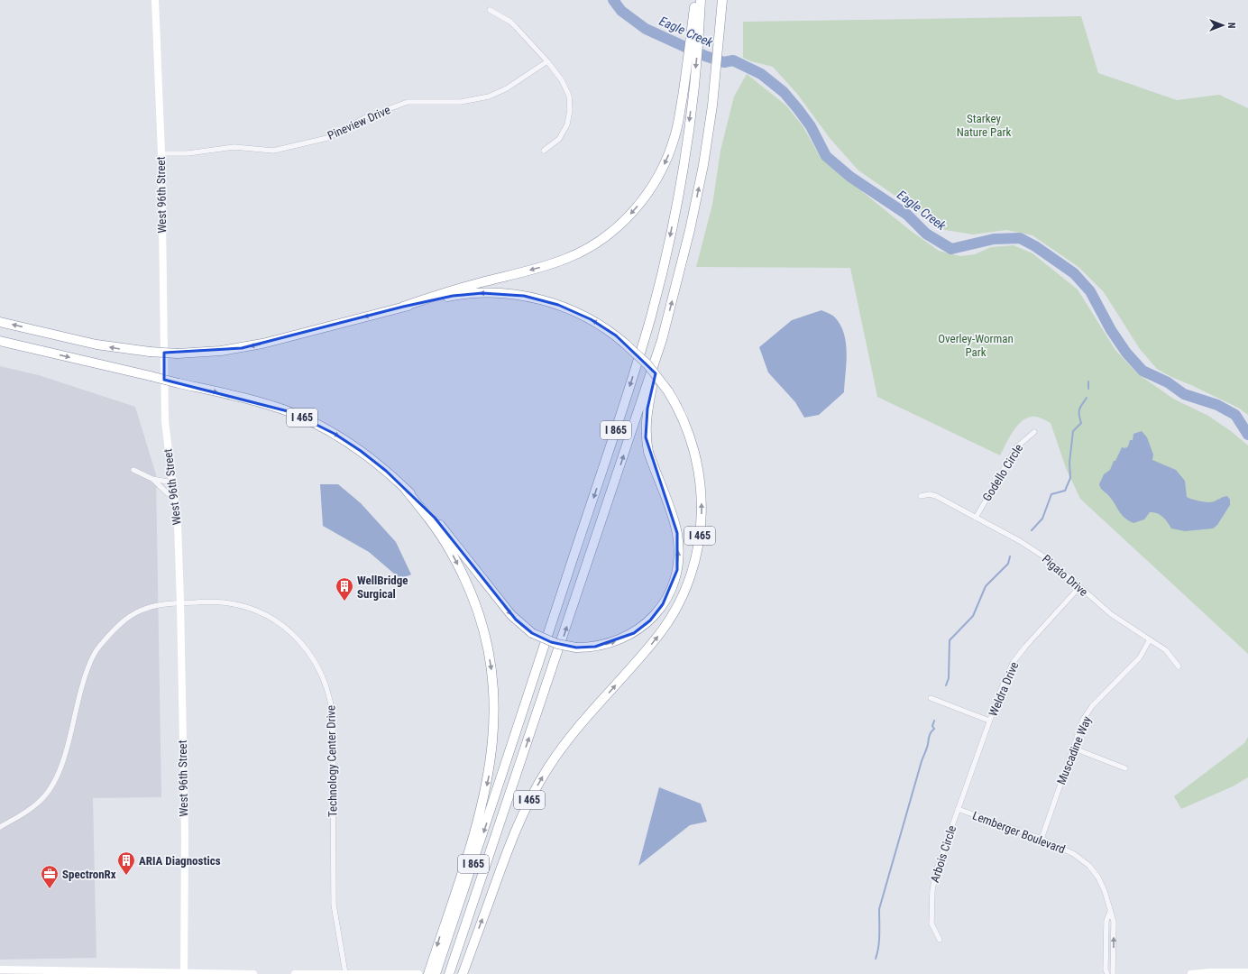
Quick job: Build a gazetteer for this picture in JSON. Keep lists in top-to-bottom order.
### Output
{
  "streets": {
    "highway": ["I 465", "I 865"],
    "main road": ["West 96th Street"],
    "street": [
      "Pineview Drive",
      "Godello Circle",
      "Pigato Drive",
      "Weldra Drive",
      "Muscadine Way",
      "Technology Center Drive",
      "Lemberger Boulevard",
      "Arbois Circle"
    ]
  },
  "crossings": [
    ["Pineview Drive", "West 96th Street"],
    ["West 96th Street", "Technology Center Drive"],
    ["I 465", "I 865"],
    ["Godello Circle", "Pigato Drive"],
    ["Pigato Drive", "Weldra Drive"],
    ["Pigato Drive", "Muscadine Way"],
    ["Weldra Drive", "Lemberger Boulevard"],
    ["Weldra Drive", "Arbois Circle"],
    ["Muscadine Way", "Lemberger Boulevard"],
    ["Lemberger Boulevard", "Arbois Circle"]
  ],
  "water": ["Eagle Creek"],
  "parks": ["Starkey Nature Park", "Overley-Worman Park"],
  "places": {
    "building": ["WellBridge Surgical", "ARIA Diagnostics"],
    "office": ["SpectronRx"]
  },
  "north": "right"
}
